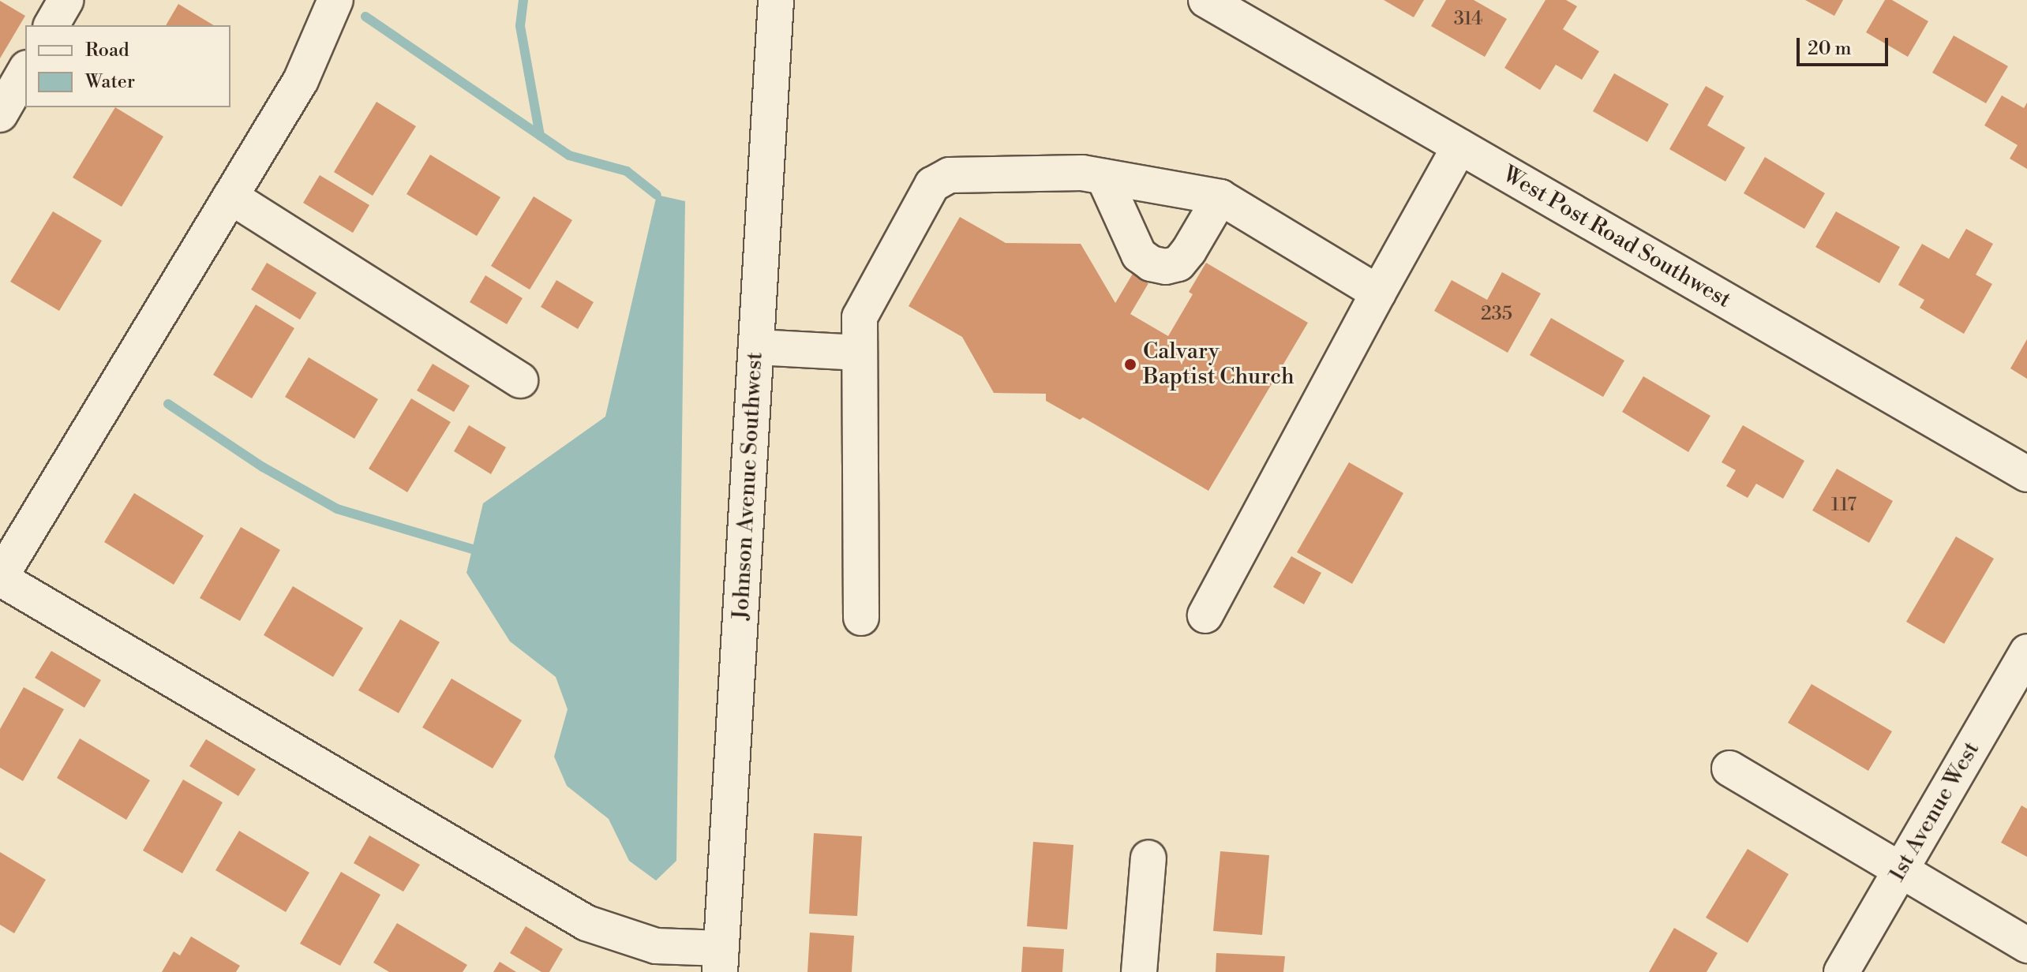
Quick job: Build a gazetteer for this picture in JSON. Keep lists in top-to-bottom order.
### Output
{
  "streets": {
    "street": ["West Post Road Southwest", "Johnson Avenue Southwest", "1st Avenue West"]
  },
  "places": ["Calvary Baptist Church"],
  "house_numbers": ["314", "235", "117"],
  "legend": ["Road", "Water"],
  "scale_bar": "20 m"
}
